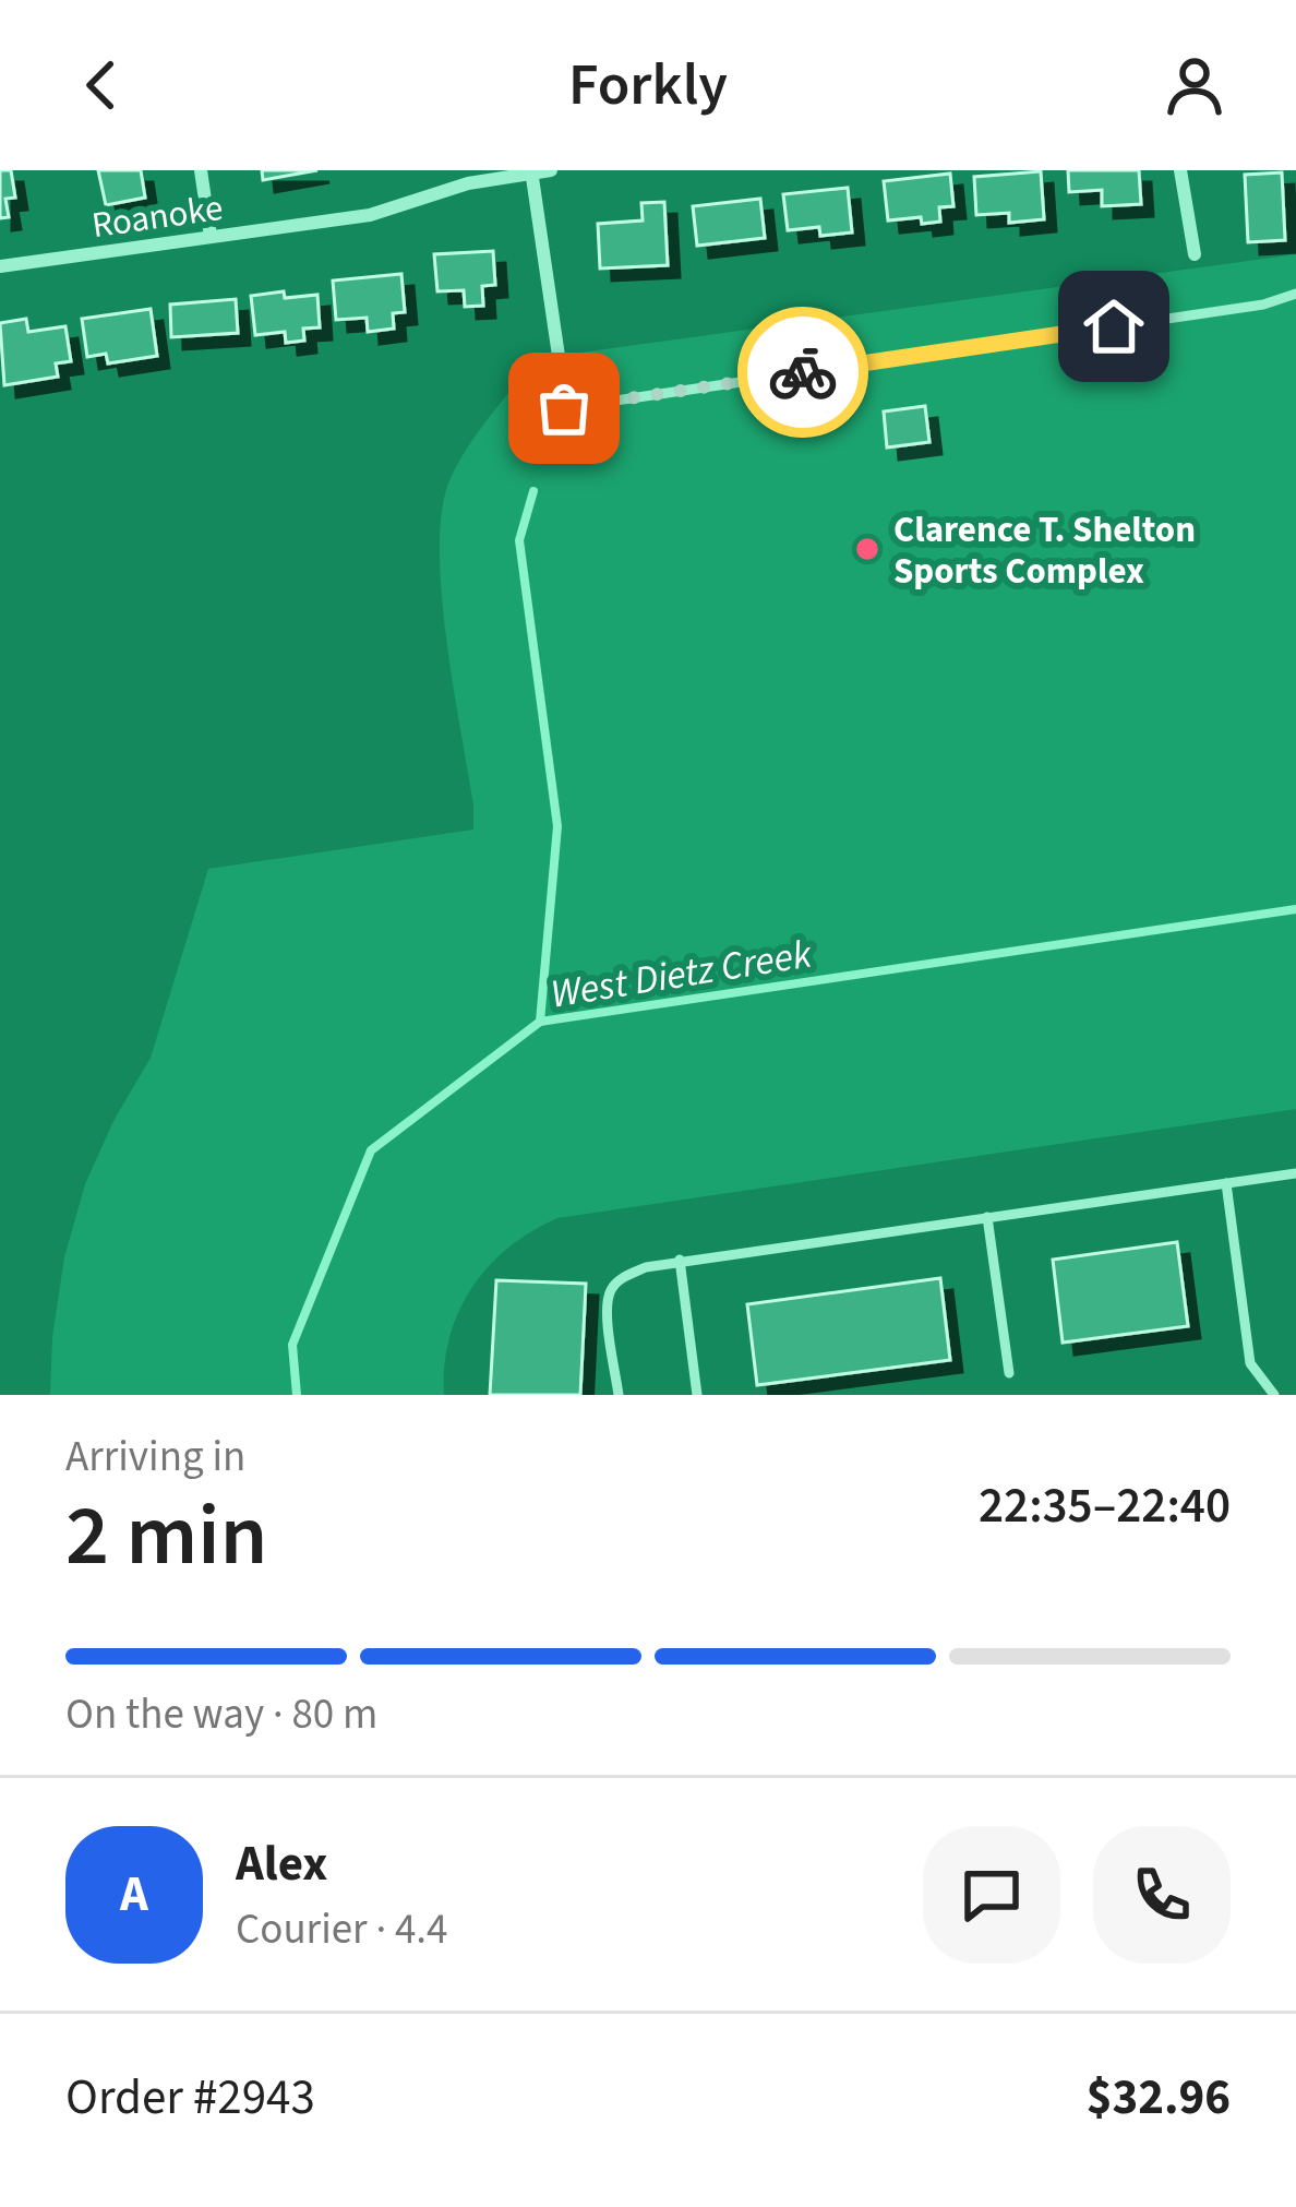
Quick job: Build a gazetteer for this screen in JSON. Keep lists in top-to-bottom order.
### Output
{
  "streets": {
    "street": ["Roanoke"]
  },
  "water": ["West Dietz Creek"],
  "places": ["Clarence T. Shelton Sports Complex"],
  "page": {
    "header": "Forkly",
    "heading": ["2 min", "Arriving in", "22:35–22:40"],
    "panel": [
      "Alex",
      "Courier · 4.4",
      "Order #2943",
      "$32.96"
    ],
    "bar": "On the way · 80 m",
    "round": "A"
  }
}
